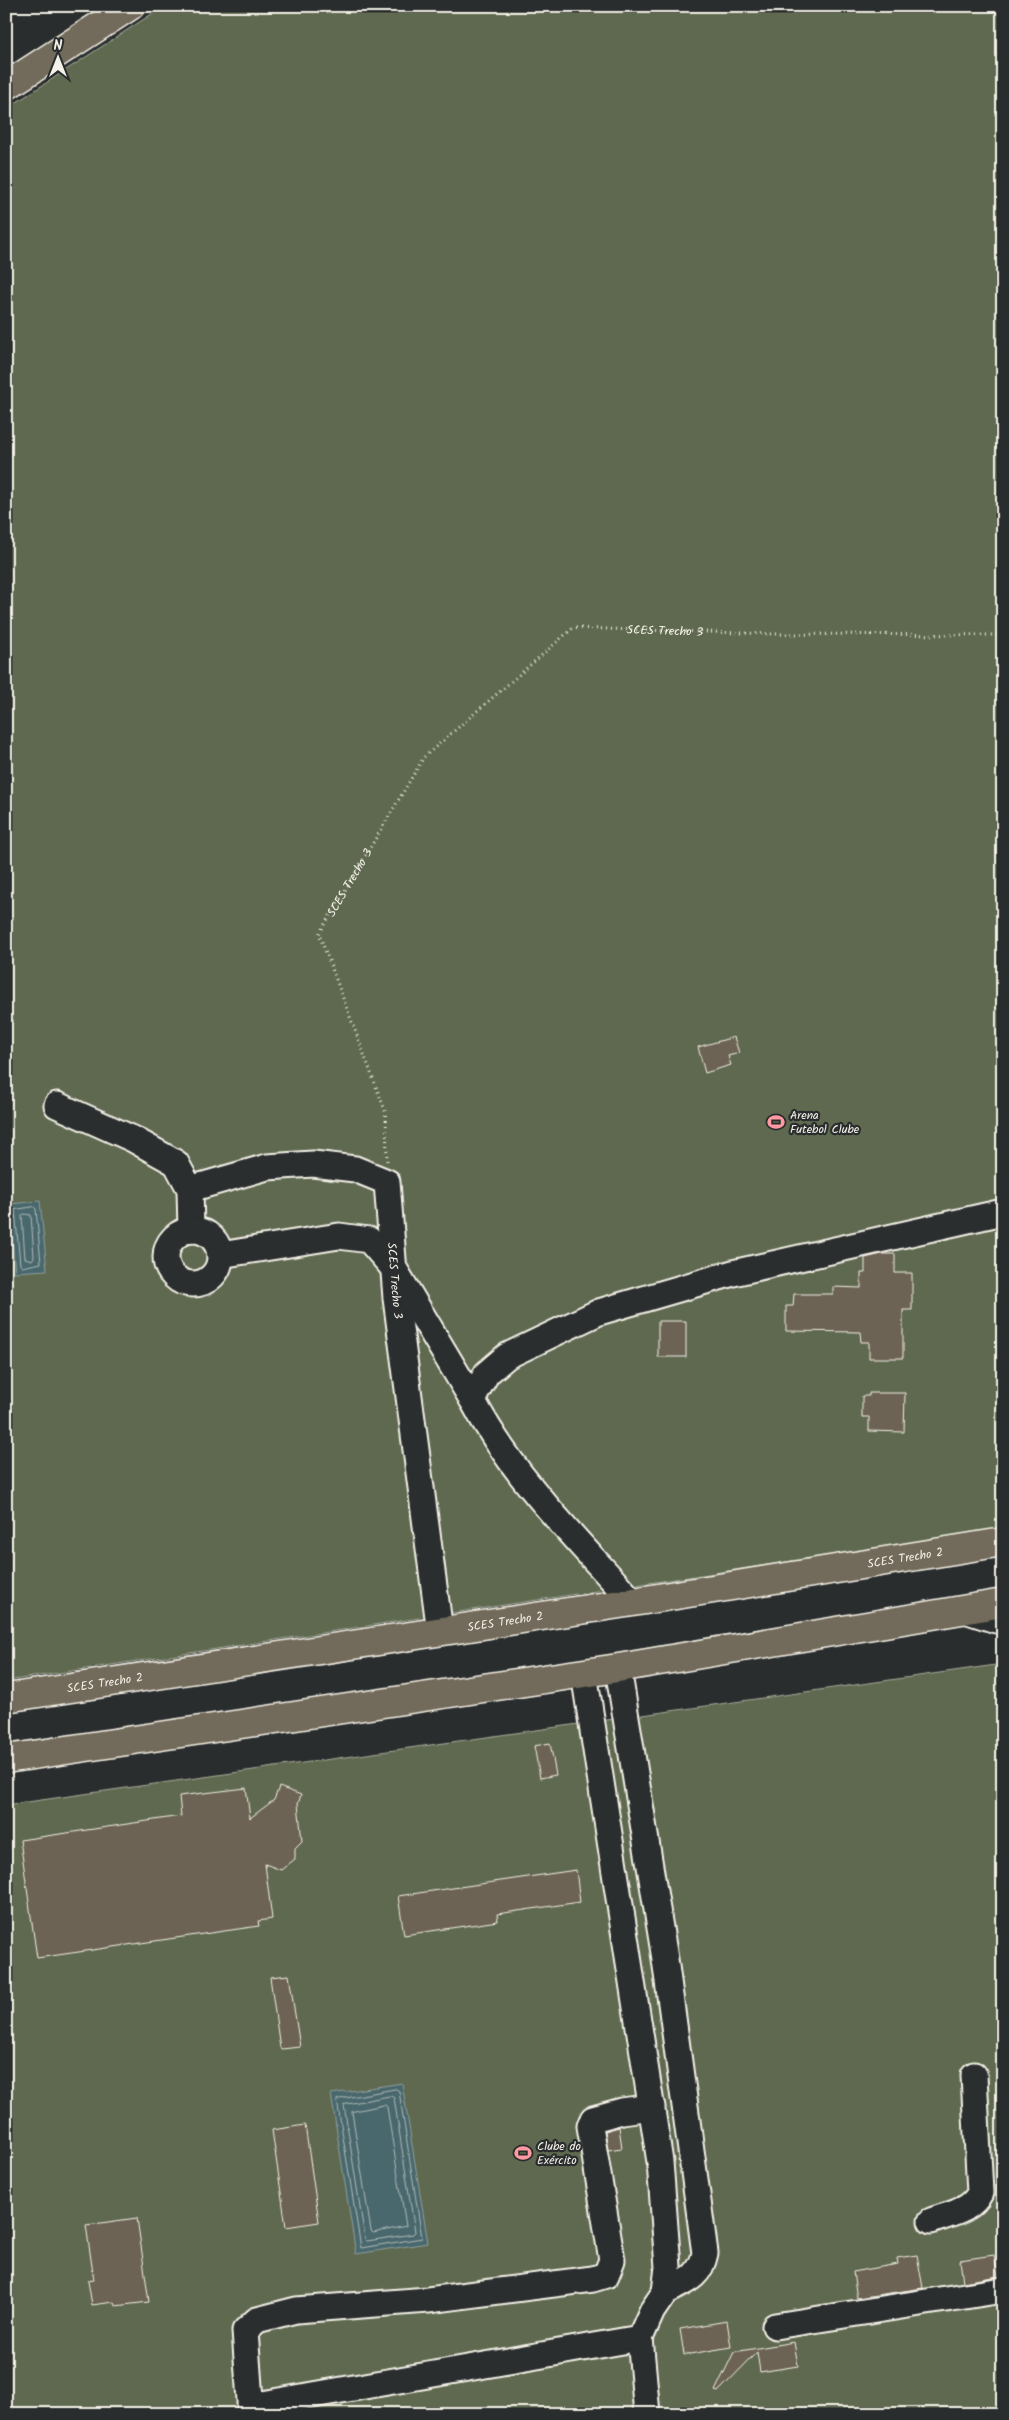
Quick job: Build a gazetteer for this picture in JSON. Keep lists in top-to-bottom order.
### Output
{
  "streets": {
    "main road": ["SCES Trecho 2"],
    "lane": ["SCES Trecho 3"]
  },
  "crossings": [
    ["SCES Trecho 3", "SCES Trecho 2"]
  ],
  "places": {
    "sports": ["Arena Futebol Clube", "Clube do Exército"]
  },
  "north": "top"
}
